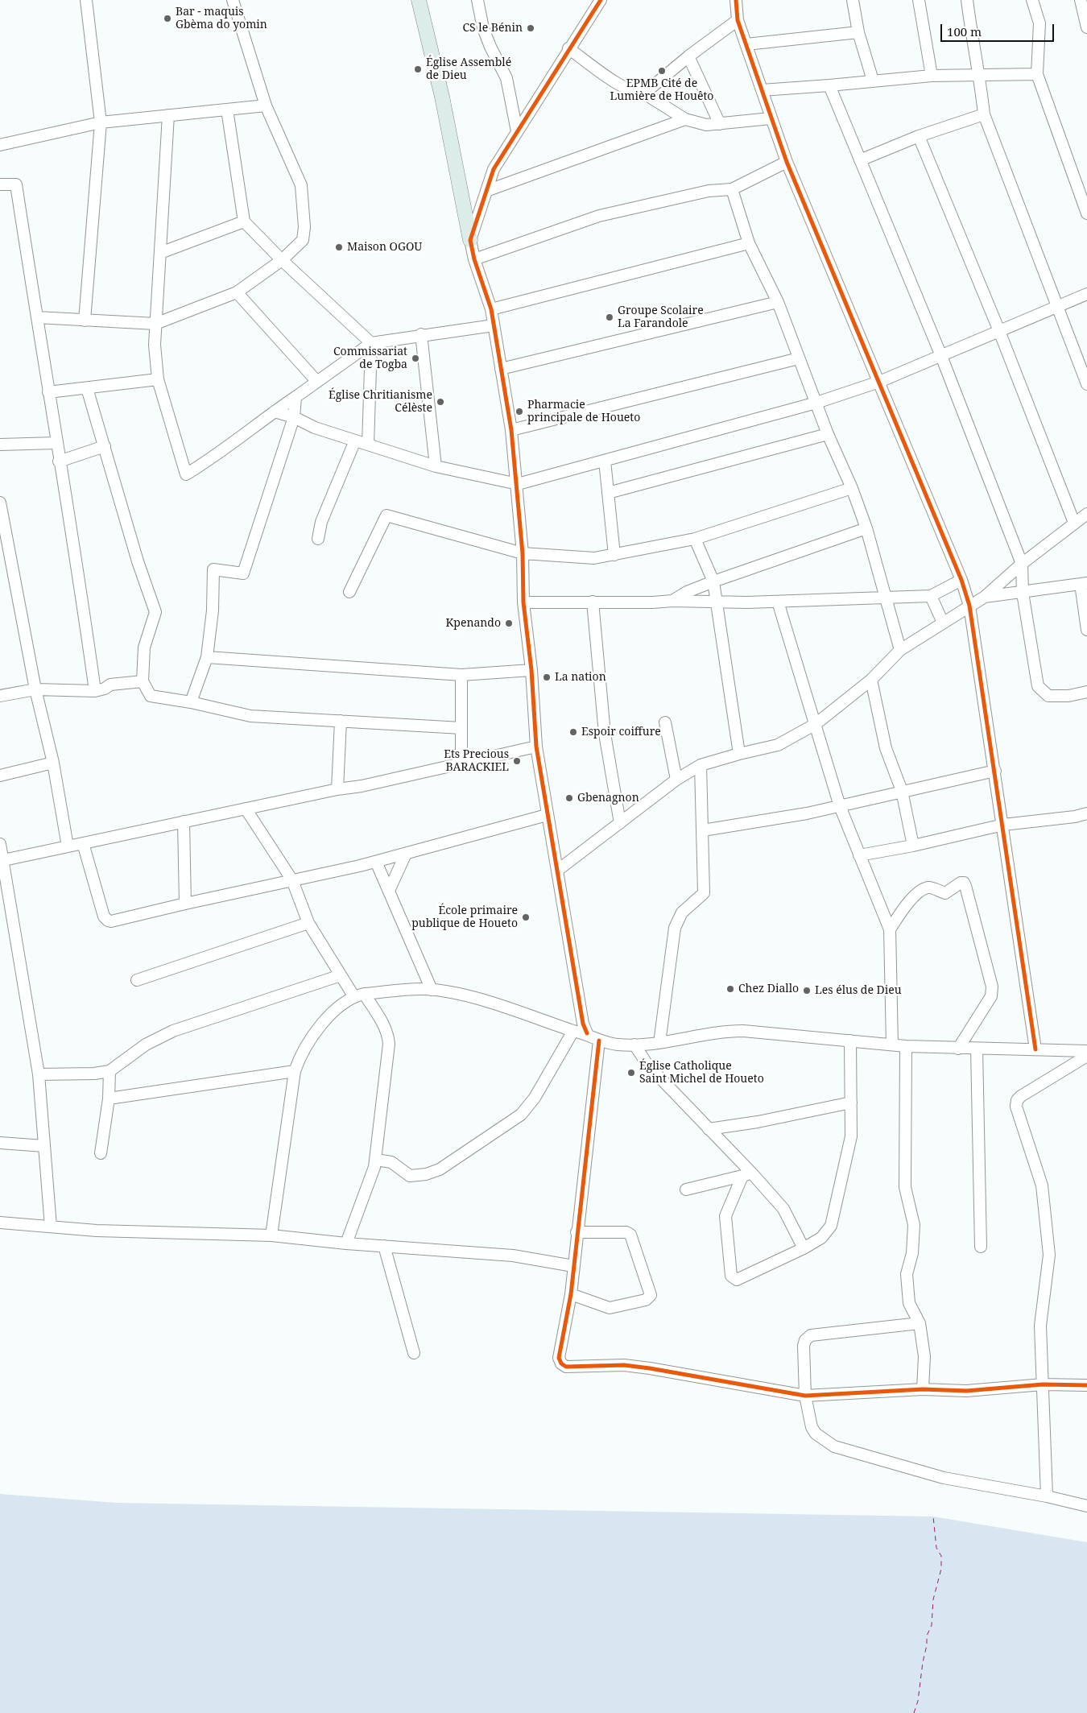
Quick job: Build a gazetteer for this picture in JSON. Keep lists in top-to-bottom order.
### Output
{
  "places": [
    "Bar - maquis Gbèma do yomin",
    "CS le Bénin",
    "Église Assemblé de Dieu",
    "EPMB Cité de Lumière de Houêto",
    "Maison OGOU",
    "Groupe Scolaire La Farandole",
    "Commissariat de Togba",
    "Église Chritianisme Célèste",
    "Pharmacie principale de Houeto",
    "Kpenando",
    "La nation",
    "Espoir coiffure",
    "Ets Precious BARACKIEL",
    "Gbenagnon",
    "École primaire publique de Houeto",
    "Chez Diallo",
    "Les élus de Dieu",
    "Église Catholique Saint Michel de Houeto"
  ],
  "scale_bar": "100 m"
}
